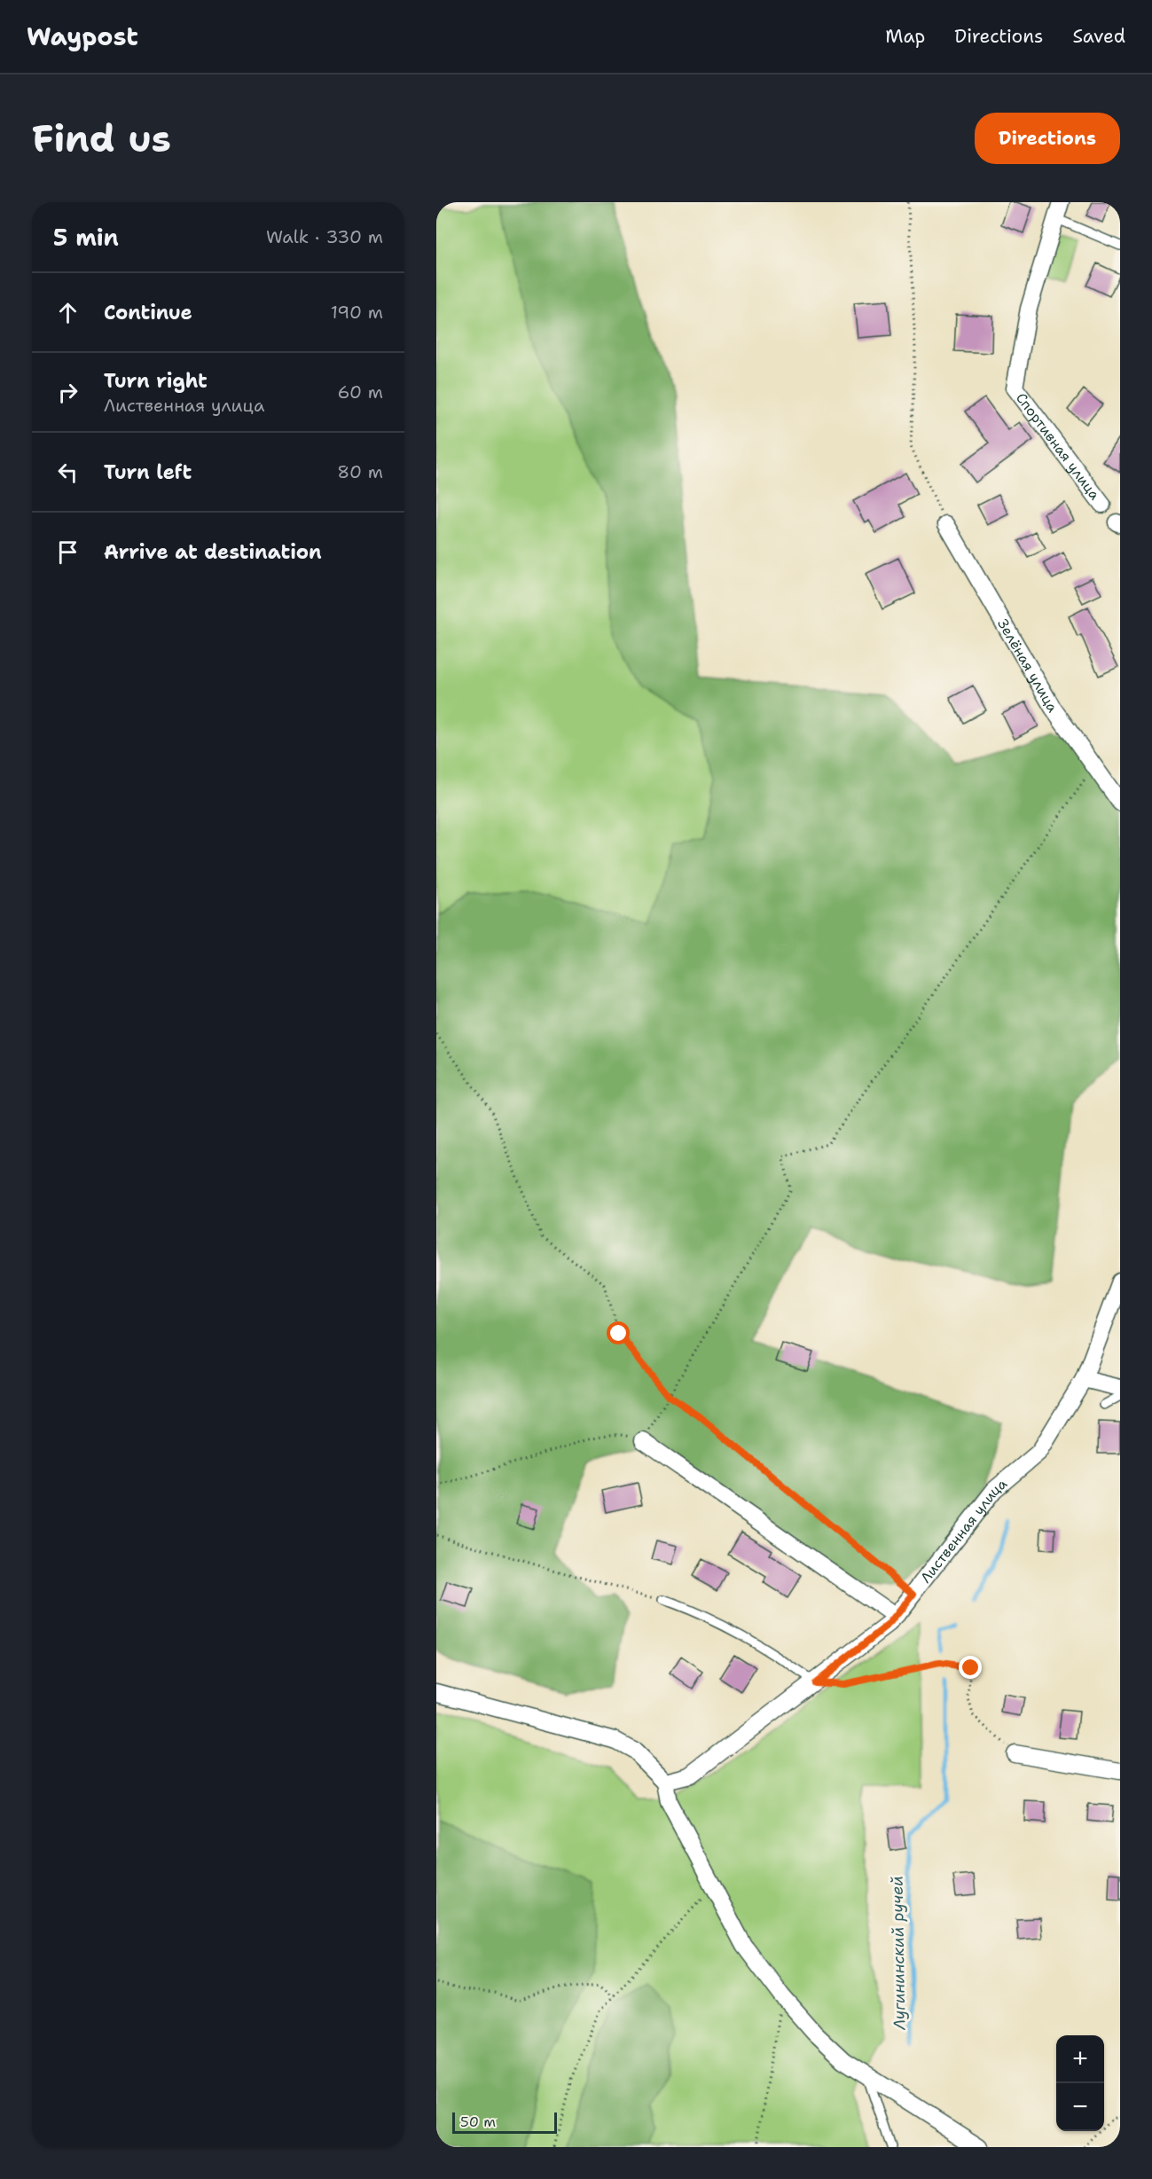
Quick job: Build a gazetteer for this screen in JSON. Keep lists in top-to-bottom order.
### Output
{
  "streets": {
    "street": ["Спортивная улица", "Зелёная улица", "Лиственная улица"]
  },
  "water": ["Лугининский ручей"],
  "scale_bar": "50 m",
  "page": {
    "header": "Waypost",
    "nav": ["Map", "Directions", "Saved"],
    "buttons": "Directions",
    "title": "Find us",
    "heading": ["5 min", "Walk · 330 m"],
    "list": [
      ["Continue", "190 m"],
      ["Turn right", "Лиственная улица", "60 m"],
      ["Turn left", "80 m"],
      "Arrive at destination"
    ],
    "map_buttons": ["+", "−"],
    "scale": "50 m"
  }
}
